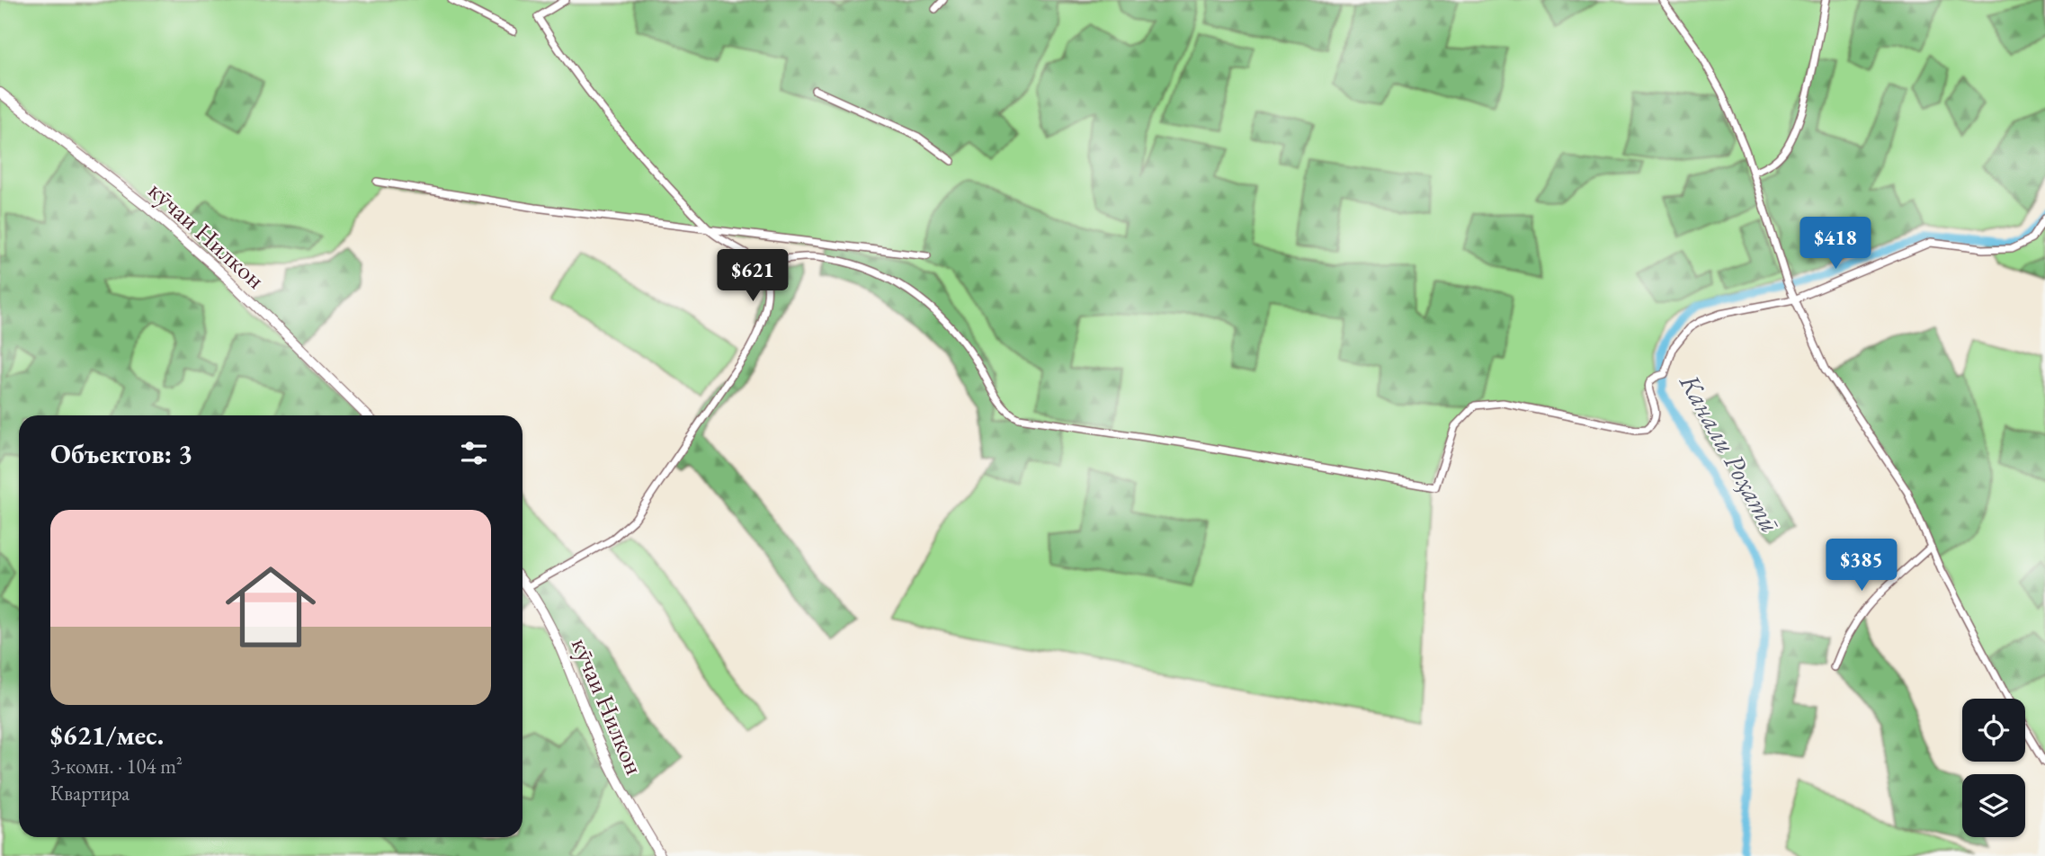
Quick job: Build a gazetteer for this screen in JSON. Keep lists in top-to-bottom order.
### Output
{
  "streets": {
    "street": ["кӯчаи Нилкон"]
  },
  "water": ["Канали Роҳатӣ"],
  "page": {
    "price": ["$418", "$621", "$385"],
    "heading": "Объектов: 3",
    "list": [
      {
        "name": "$621/мес.",
        "note": "3-комн. · 104 m² · Квартира"
      }
    ]
  }
}
